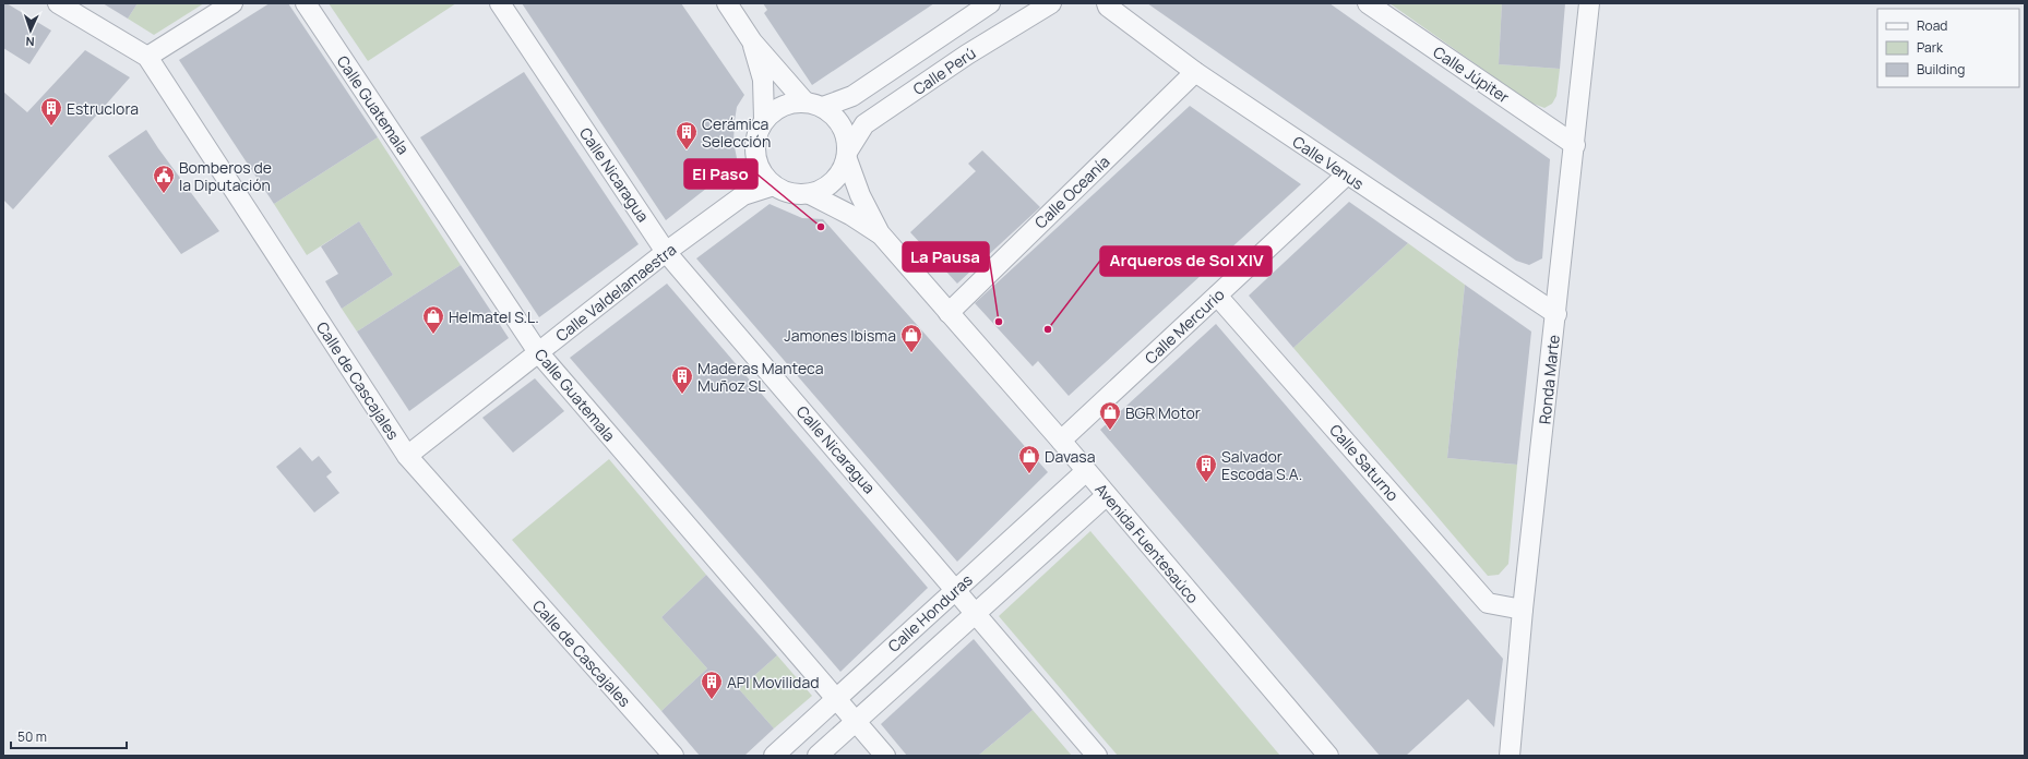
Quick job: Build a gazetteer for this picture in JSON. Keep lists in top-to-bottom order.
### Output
{
  "streets": {
    "street": [
      "Calle Perú",
      "Calle Júpiter",
      "Calle Guatemala",
      "Calle Venus",
      "Calle Nicaragua",
      "Calle Oceanía",
      "Calle Valdelamaestra",
      "Calle Mercurio",
      "Ronda Marte",
      "Calle de Cascajales",
      "Calle Saturno",
      "Avenida Fuentesaúco",
      "Calle Honduras"
    ]
  },
  "crossings": [
    ["Calle Perú", "Calle Valdelamaestra"],
    ["Calle Perú", "Avenida Fuentesaúco"],
    ["Calle Júpiter", "Ronda Marte"],
    ["Calle Guatemala", "Calle Valdelamaestra"],
    ["Calle Guatemala", "Calle Honduras"],
    ["Calle Venus", "Calle Oceanía"],
    ["Calle Venus", "Calle Mercurio"],
    ["Calle Venus", "Ronda Marte"],
    ["Calle Nicaragua", "Calle Valdelamaestra"],
    ["Calle Nicaragua", "Calle Honduras"],
    ["Calle Oceanía", "Avenida Fuentesaúco"],
    ["Calle Valdelamaestra", "Calle de Cascajales"],
    ["Calle Valdelamaestra", "Avenida Fuentesaúco"],
    ["Calle Mercurio", "Calle Saturno"],
    ["Calle Mercurio", "Avenida Fuentesaúco"],
    ["Ronda Marte", "Calle Saturno"],
    ["Avenida Fuentesaúco", "Calle Honduras"]
  ],
  "places": {
    "building": [
      "Estruclora",
      "Cerámica Selección",
      "Maderas Manteca Muñoz SL",
      "Salvador Escoda S.A.",
      "API Movilidad"
    ],
    "public building": ["Bomberos de la Diputación"],
    "other": ["El Paso", "La Pausa", "Arqueros de Sol XIV"],
    "shop": [
      "Helmatel S.L.",
      "Jamones Ibisma",
      "BGR Motor",
      "Davasa"
    ]
  },
  "legend": ["Road", "Park", "Building"],
  "scale_bar": "50 m",
  "north": "bottom"
}
